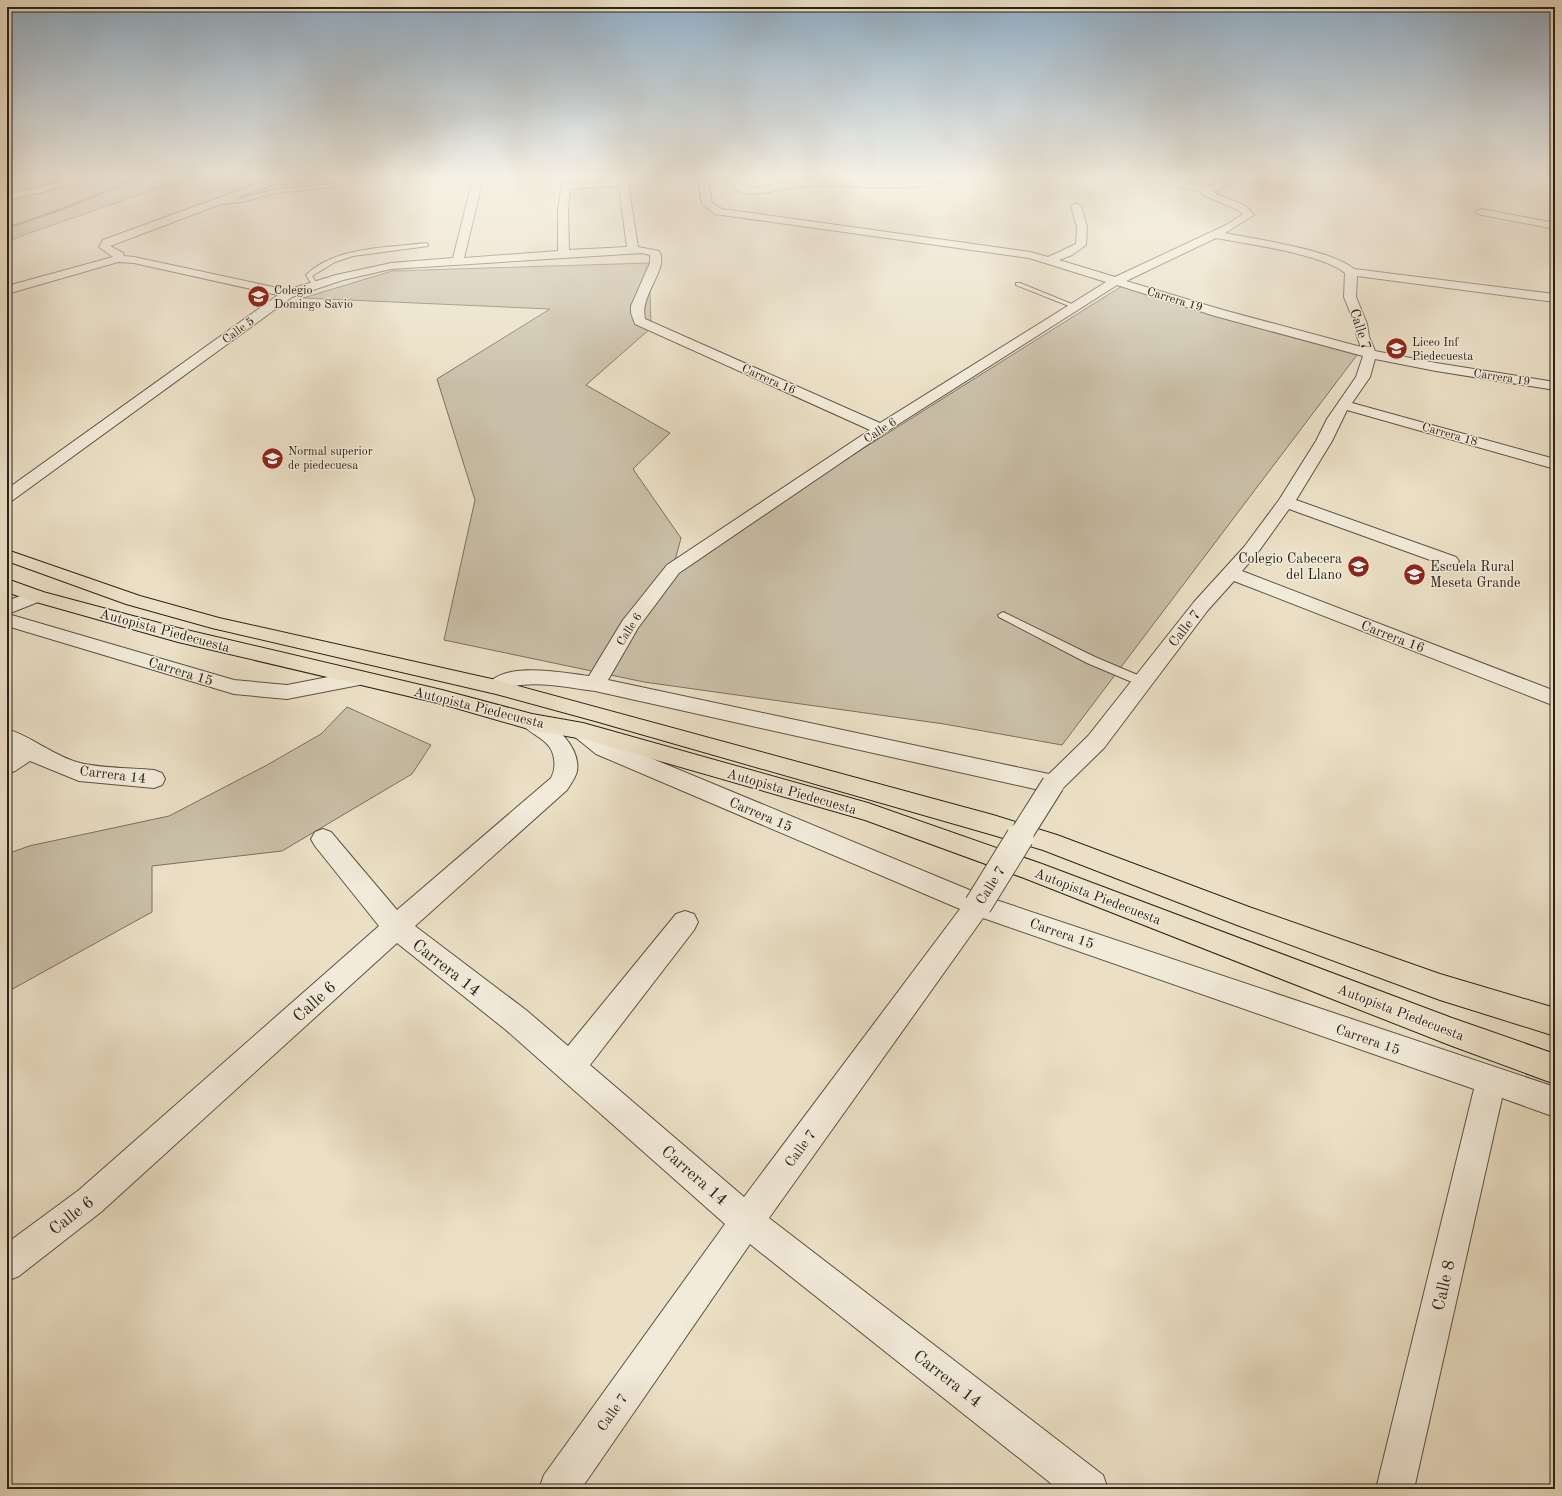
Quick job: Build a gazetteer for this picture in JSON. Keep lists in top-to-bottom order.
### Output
{
  "streets": {
    "highway": ["Autopista Piedecuesta"],
    "street": [
      "Carrera 19",
      "Calle 7",
      "Calle 5",
      "Carrera 16",
      "Calle 6",
      "Carrera 18",
      "Carrera 15",
      "Carrera 14",
      "Calle 8"
    ]
  },
  "crossings": [
    ["Carrera 19", "Calle 7"],
    ["Carrera 19", "Calle 6"],
    ["Calle 7", "Carrera 16"],
    ["Calle 7", "Carrera 18"],
    ["Calle 7", "Carrera 15"],
    ["Calle 7", "Carrera 14"],
    ["Calle 5", "Carrera 16"],
    ["Carrera 16", "Calle 6"],
    ["Calle 6", "Autopista Piedecuesta"],
    ["Calle 6", "Carrera 14"],
    ["Autopista Piedecuesta", "Carrera 15"],
    ["Carrera 15", "Calle 8"]
  ],
  "places": {
    "school or university": [
      "Colegio Domingo Savio",
      "Liceo Inf Piedecuesta",
      "Normal superior de piedecuesa",
      "Colegio Cabecera del Llano",
      "Escuela Rural Meseta Grande"
    ]
  }
}
